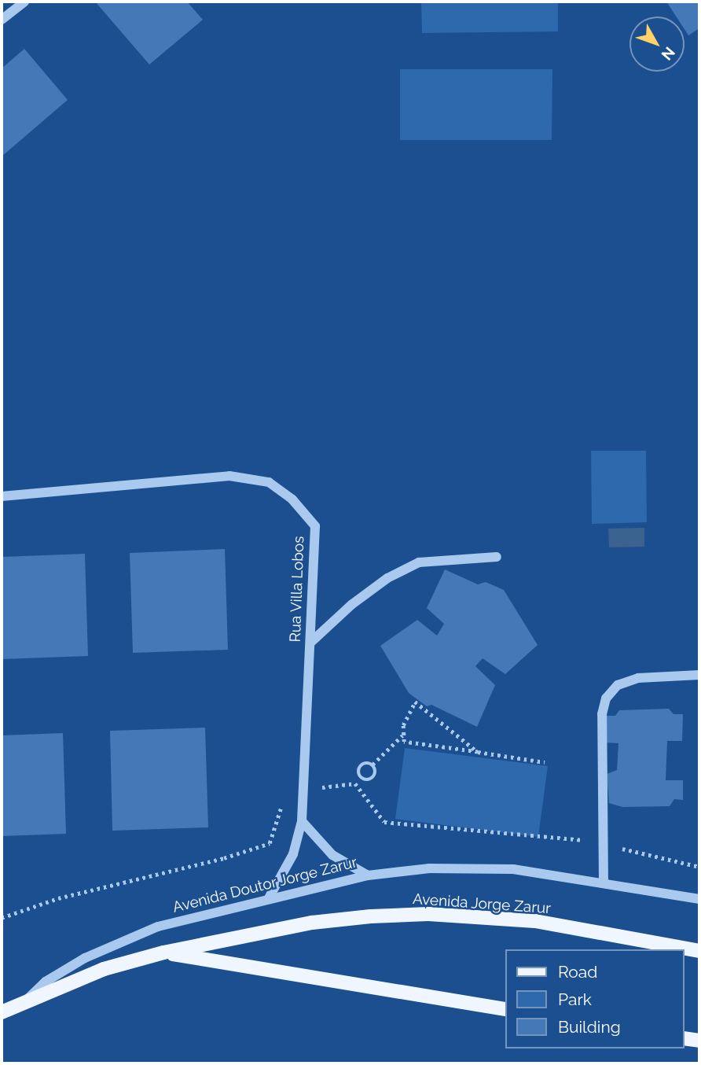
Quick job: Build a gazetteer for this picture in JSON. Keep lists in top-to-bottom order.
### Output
{
  "streets": {
    "main road": ["Avenida Jorge Zarur"],
    "street": ["Rua Villa Lobos", "Avenida Doutor Jorge Zarur"]
  },
  "crossings": [
    ["Rua Villa Lobos", "Avenida Doutor Jorge Zarur"],
    ["Avenida Doutor Jorge Zarur", "Avenida Jorge Zarur"]
  ],
  "legend": ["Road", "Park", "Building"],
  "north": "bottom right"
}
